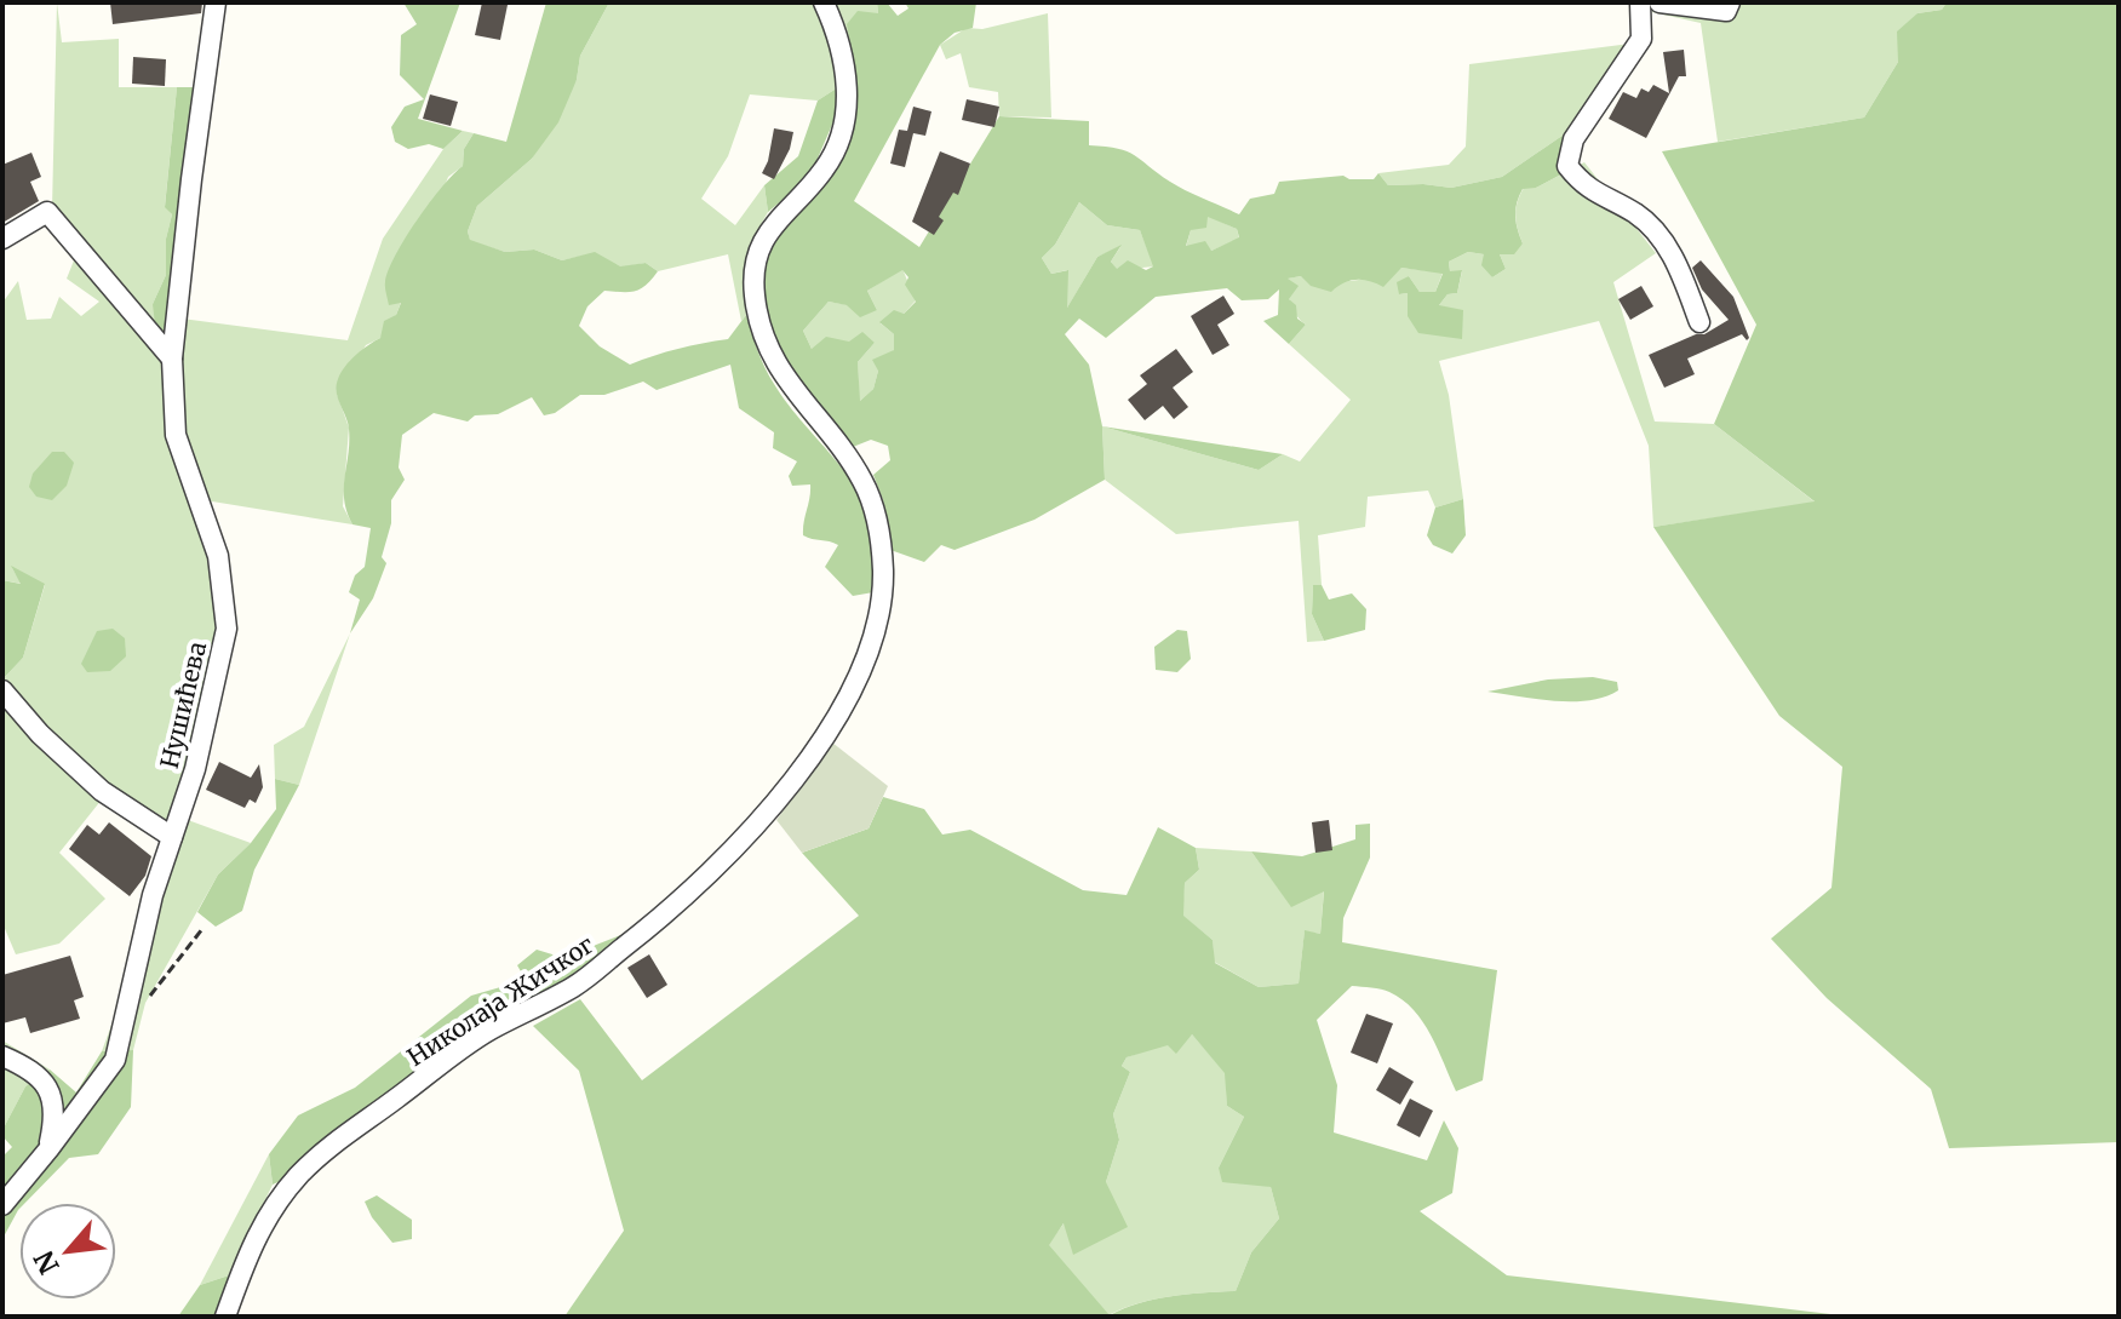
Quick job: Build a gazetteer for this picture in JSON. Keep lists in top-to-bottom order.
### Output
{
  "streets": {
    "street": ["Нушићева", "Николаја Жичког"]
  },
  "north": "bottom left"
}
